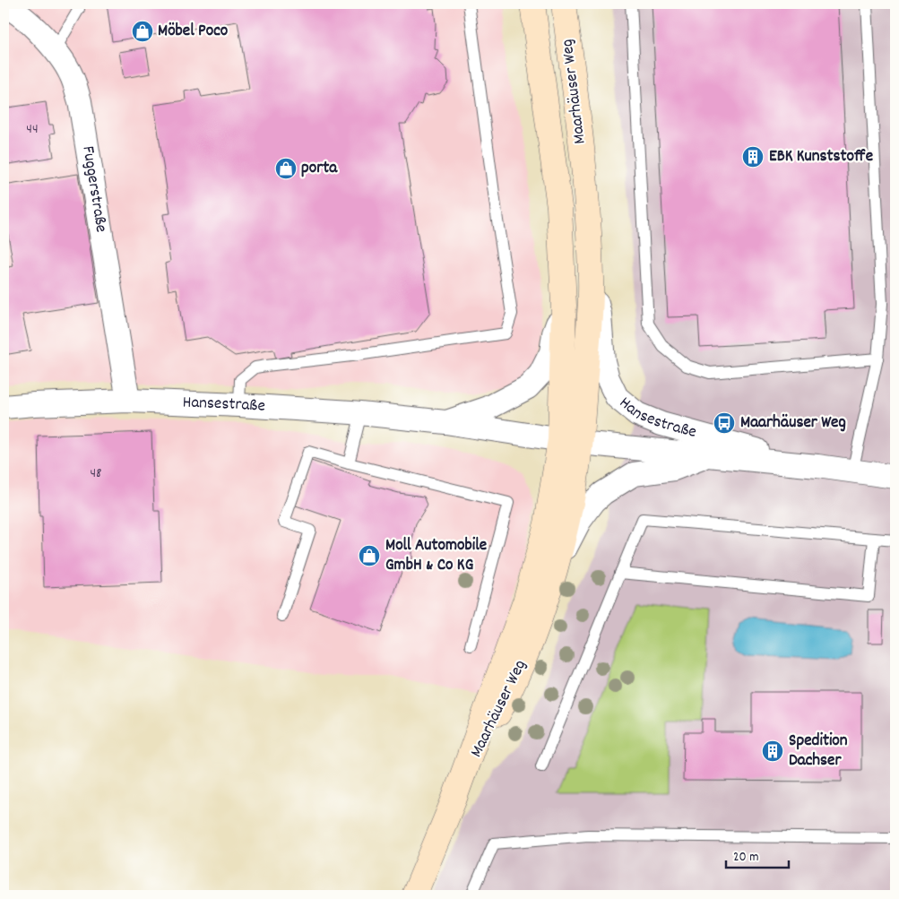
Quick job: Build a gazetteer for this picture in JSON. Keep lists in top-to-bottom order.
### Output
{
  "streets": {
    "main road": ["Maarhäuser Weg"],
    "street": ["Fuggerstraße", "Hansestraße"]
  },
  "crossings": [
    ["Maarhäuser Weg", "Hansestraße"],
    ["Fuggerstraße", "Hansestraße"]
  ],
  "places": {
    "shop": ["Möbel Poco", "porta", "Moll Automobile GmbH & Co KG"],
    "building": ["EBK Kunststoffe", "Spedition Dachser"],
    "bus stop": ["Maarhäuser Weg"]
  },
  "house_numbers": ["44", "48"],
  "scale_bar": "20 m"
}
